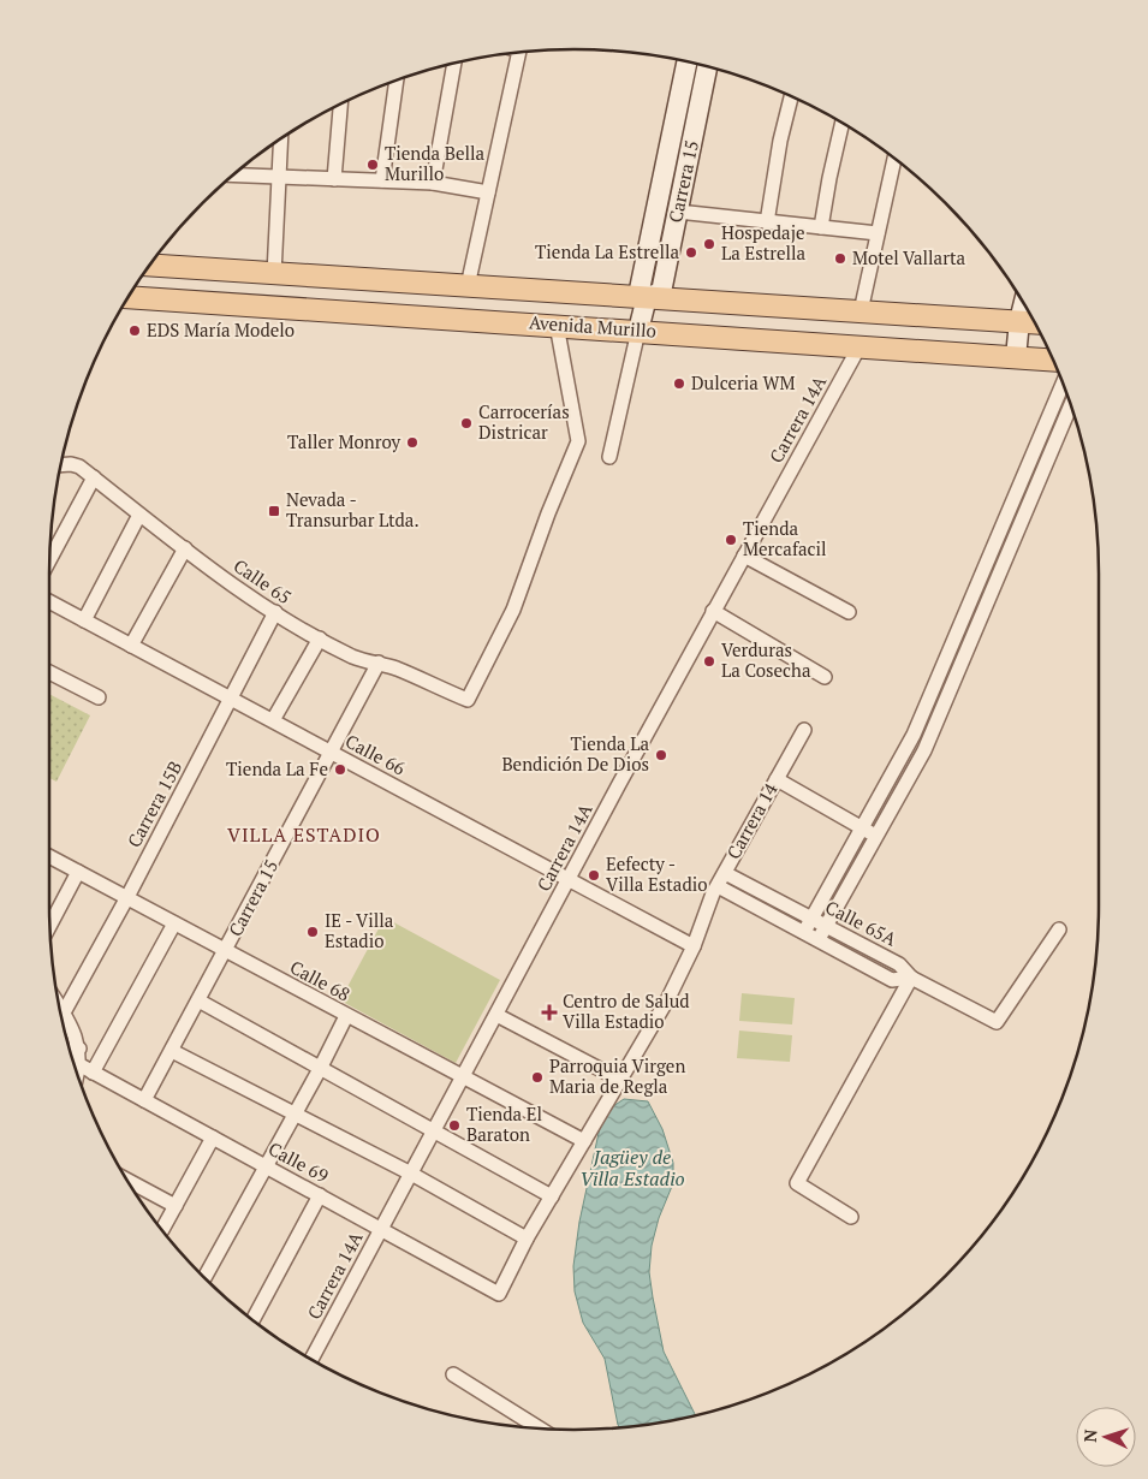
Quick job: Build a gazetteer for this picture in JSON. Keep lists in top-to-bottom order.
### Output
{
  "streets": {
    "main road": ["Carrera 15", "Avenida Murillo"],
    "street": [
      "Carrera 14A",
      "Calle 65",
      "Calle 66",
      "Carrera 15B",
      "Carrera 14",
      "Calle 65A",
      "Calle 68",
      "Calle 69"
    ]
  },
  "crossings": [
    ["Carrera 15", "Avenida Murillo"],
    ["Carrera 15", "Calle 65"],
    ["Carrera 15", "Calle 66"],
    ["Carrera 15", "Calle 68"],
    ["Carrera 15", "Calle 69"],
    ["Avenida Murillo", "Carrera 14A"],
    ["Avenida Murillo", "Calle 65"],
    ["Carrera 14A", "Calle 66"],
    ["Carrera 14A", "Calle 68"],
    ["Carrera 14A", "Calle 69"],
    ["Calle 65", "Carrera 15B"],
    ["Calle 66", "Carrera 15B"],
    ["Calle 66", "Carrera 14"],
    ["Carrera 15B", "Calle 68"],
    ["Carrera 14", "Calle 65A"],
    ["Carrera 14", "Calle 68"],
    ["Carrera 14", "Calle 69"]
  ],
  "districts": ["VILLA ESTADIO"],
  "water": ["Jagüey de Villa Estadio"],
  "places": {
    "other": [
      "Tienda Bella Murillo",
      "Hospedaje La Estrella",
      "Tienda La Estrella",
      "Motel Vallarta",
      "EDS María Modelo",
      "Dulceria WM",
      "Carrocerías Districar",
      "Taller Monroy",
      "Tienda Mercafacil",
      "Verduras La Cosecha",
      "Tienda La Bendición De Dios",
      "Tienda La Fe",
      "Eefecty - Villa Estadio",
      "IE - Villa Estadio",
      "Parroquia Virgen Maria de Regla",
      "Tienda El Baraton"
    ],
    "transit": ["Nevada - Transurbar Ltda."],
    "health": ["Centro de Salud Villa Estadio"]
  },
  "north": "left"
}
